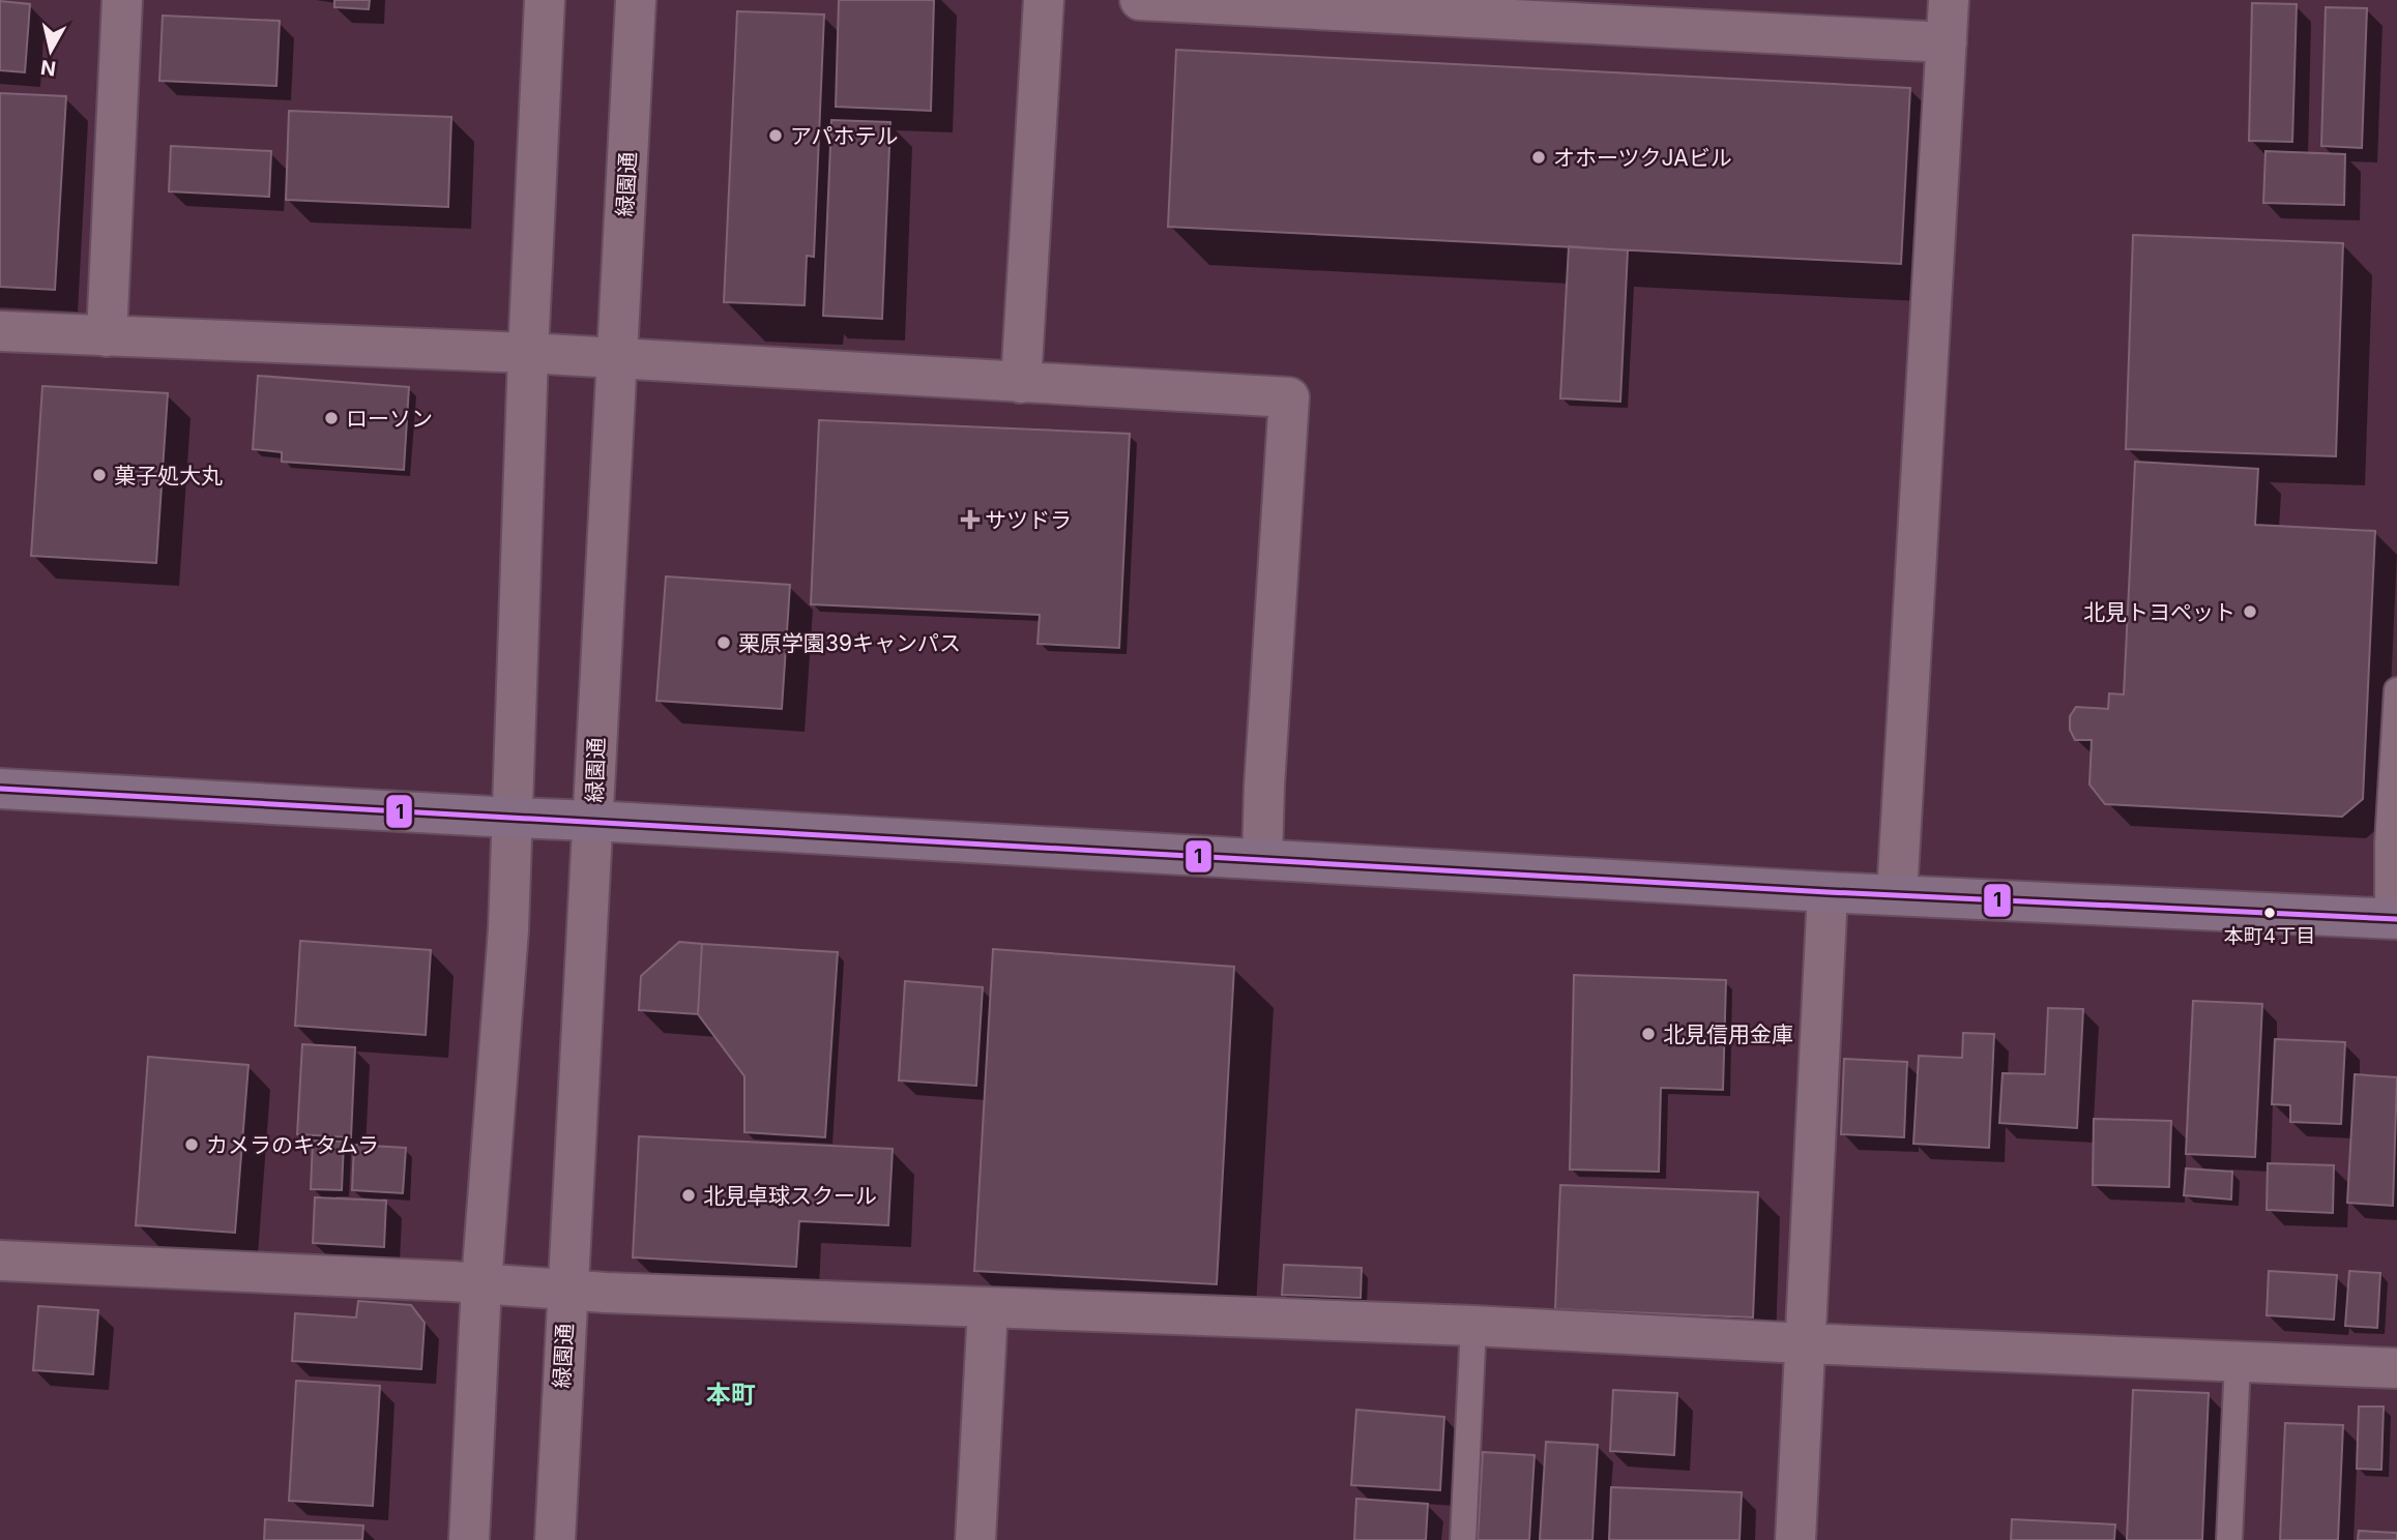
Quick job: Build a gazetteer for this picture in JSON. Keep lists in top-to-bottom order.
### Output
{
  "streets": {
    "street": ["緑園通"]
  },
  "districts": ["本町"],
  "places": {
    "other": [
      "アパホテル",
      "オホーツクJAビル",
      "ローソン",
      "菓子処大丸",
      "北見トヨペット",
      "栗原学園39キャンパス",
      "本町4丁目",
      "北見信用金庫",
      "カメラのキタムラ",
      "北見卓球スクール"
    ],
    "health": ["サツドラ"]
  },
  "lines": ["transit line 1"],
  "north": "bottom"
}
